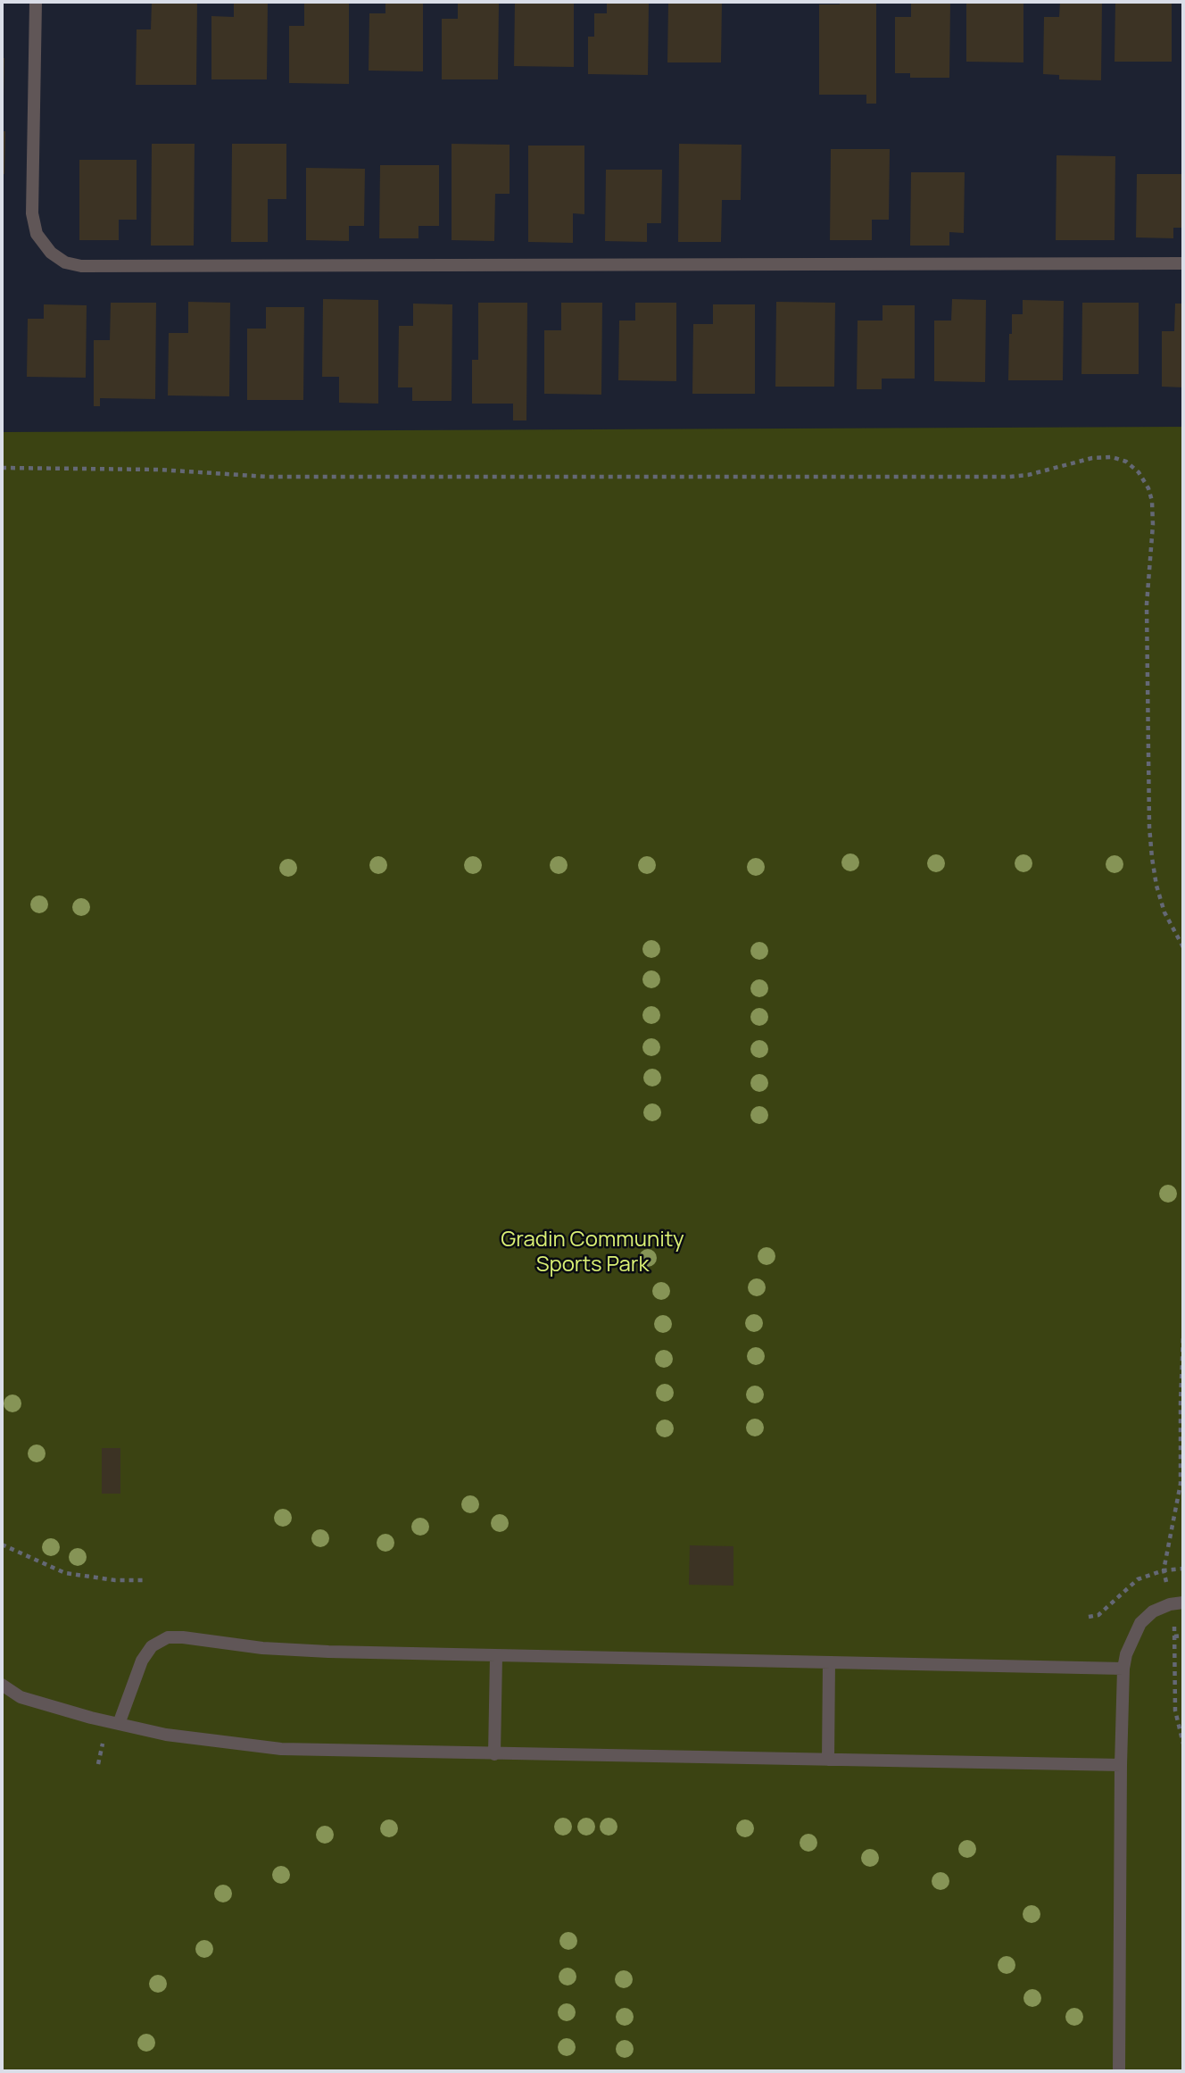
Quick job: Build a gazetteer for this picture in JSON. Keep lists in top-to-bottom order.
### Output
{
  "parks": ["Gradin Community Sports Park"]
}
